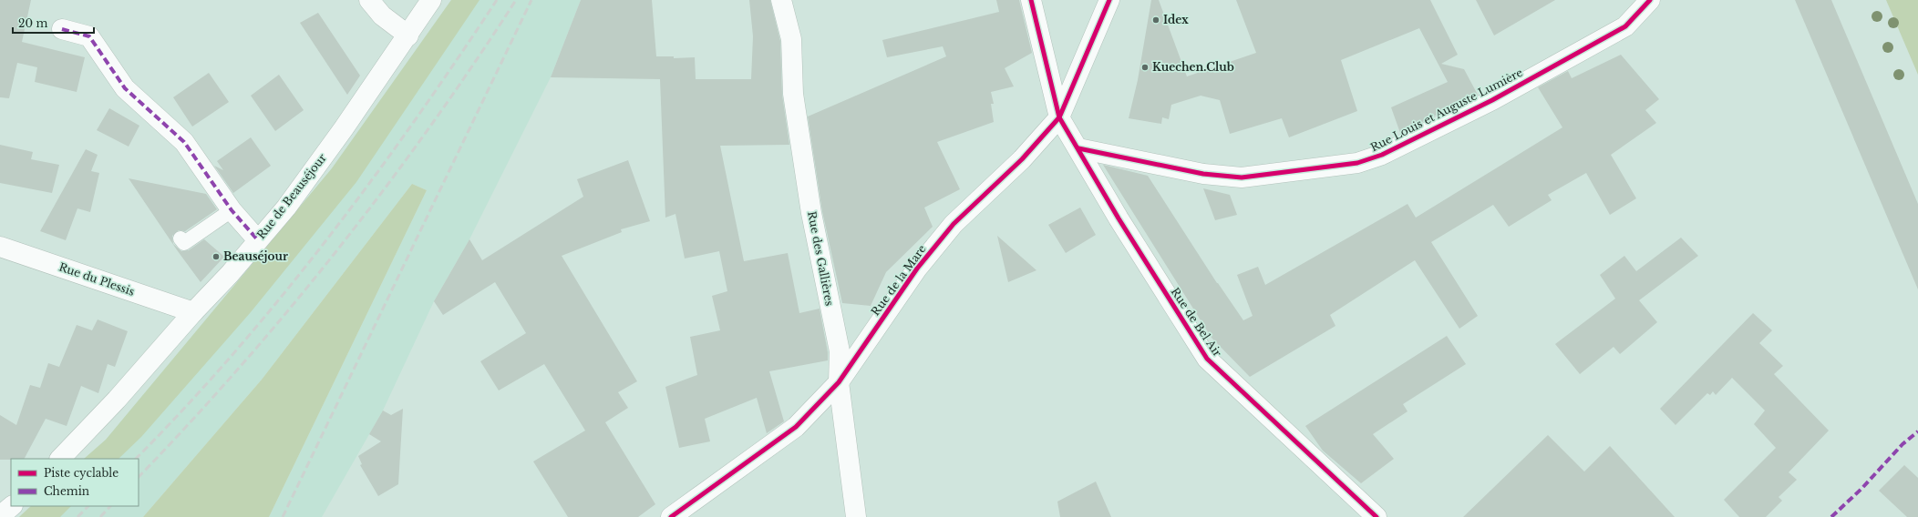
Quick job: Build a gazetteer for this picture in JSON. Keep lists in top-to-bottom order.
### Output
{
  "streets": {
    "street": [
      "Rue Louis et Auguste Lumière",
      "Rue de Beauséjour",
      "Rue des Gallières",
      "Rue du Plessis",
      "Rue de la Mare",
      "Rue de Bel Air"
    ]
  },
  "crossings": [
    ["Rue Louis et Auguste Lumière", "Rue de Bel Air"],
    ["Rue de Beauséjour", "Rue du Plessis"],
    ["Rue des Gallières", "Rue de la Mare"],
    ["Rue de la Mare", "Rue de Bel Air"]
  ],
  "places": ["Idex", "Kuechen.Club", "Beauséjour"],
  "legend": ["Piste cyclable", "Chemin"],
  "scale_bar": "20 m"
}
